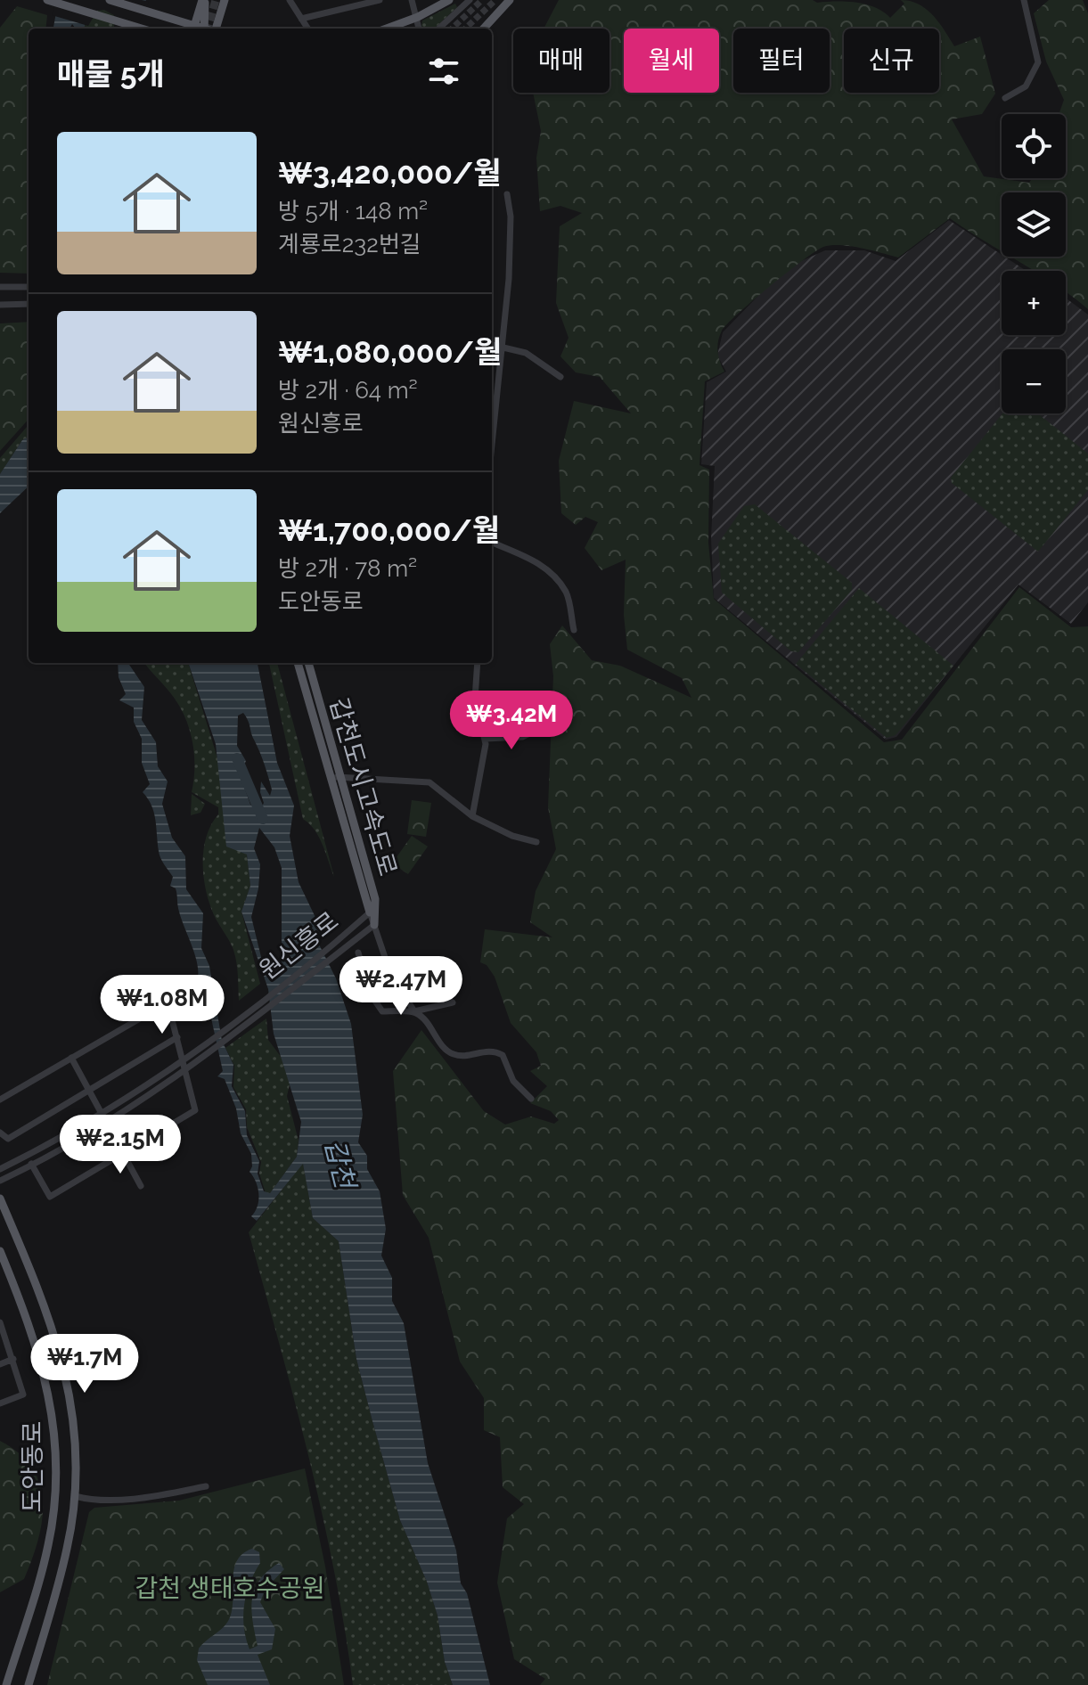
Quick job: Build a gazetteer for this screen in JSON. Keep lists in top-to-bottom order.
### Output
{
  "streets": {
    "main road": ["갑천도시고속도로", "도안동로"],
    "street": ["원신흥로"]
  },
  "crossings": [
    ["갑천도시고속도로", "원신흥로"]
  ],
  "water": ["갑천"],
  "parks": ["갑천 생태호수공원"],
  "page": {
    "chip": [
      "매매",
      "월세",
      "필터",
      "신규"
    ],
    "heading": "매물 5개",
    "map_buttons": ["+", "−"],
    "list": [
      {
        "name": "₩3,420,000/월",
        "note": "방 5개 · 148 m² · 계룡로232번길"
      },
      {
        "name": "₩1,080,000/월",
        "note": "방 2개 · 64 m² · 원신흥로"
      },
      {
        "name": "₩1,700,000/월",
        "note": "방 2개 · 78 m² · 도안동로"
      }
    ],
    "price": [
      "₩3.42M",
      "₩2.47M",
      "₩1.08M",
      "₩2.15M",
      "₩1.7M"
    ]
  }
}
